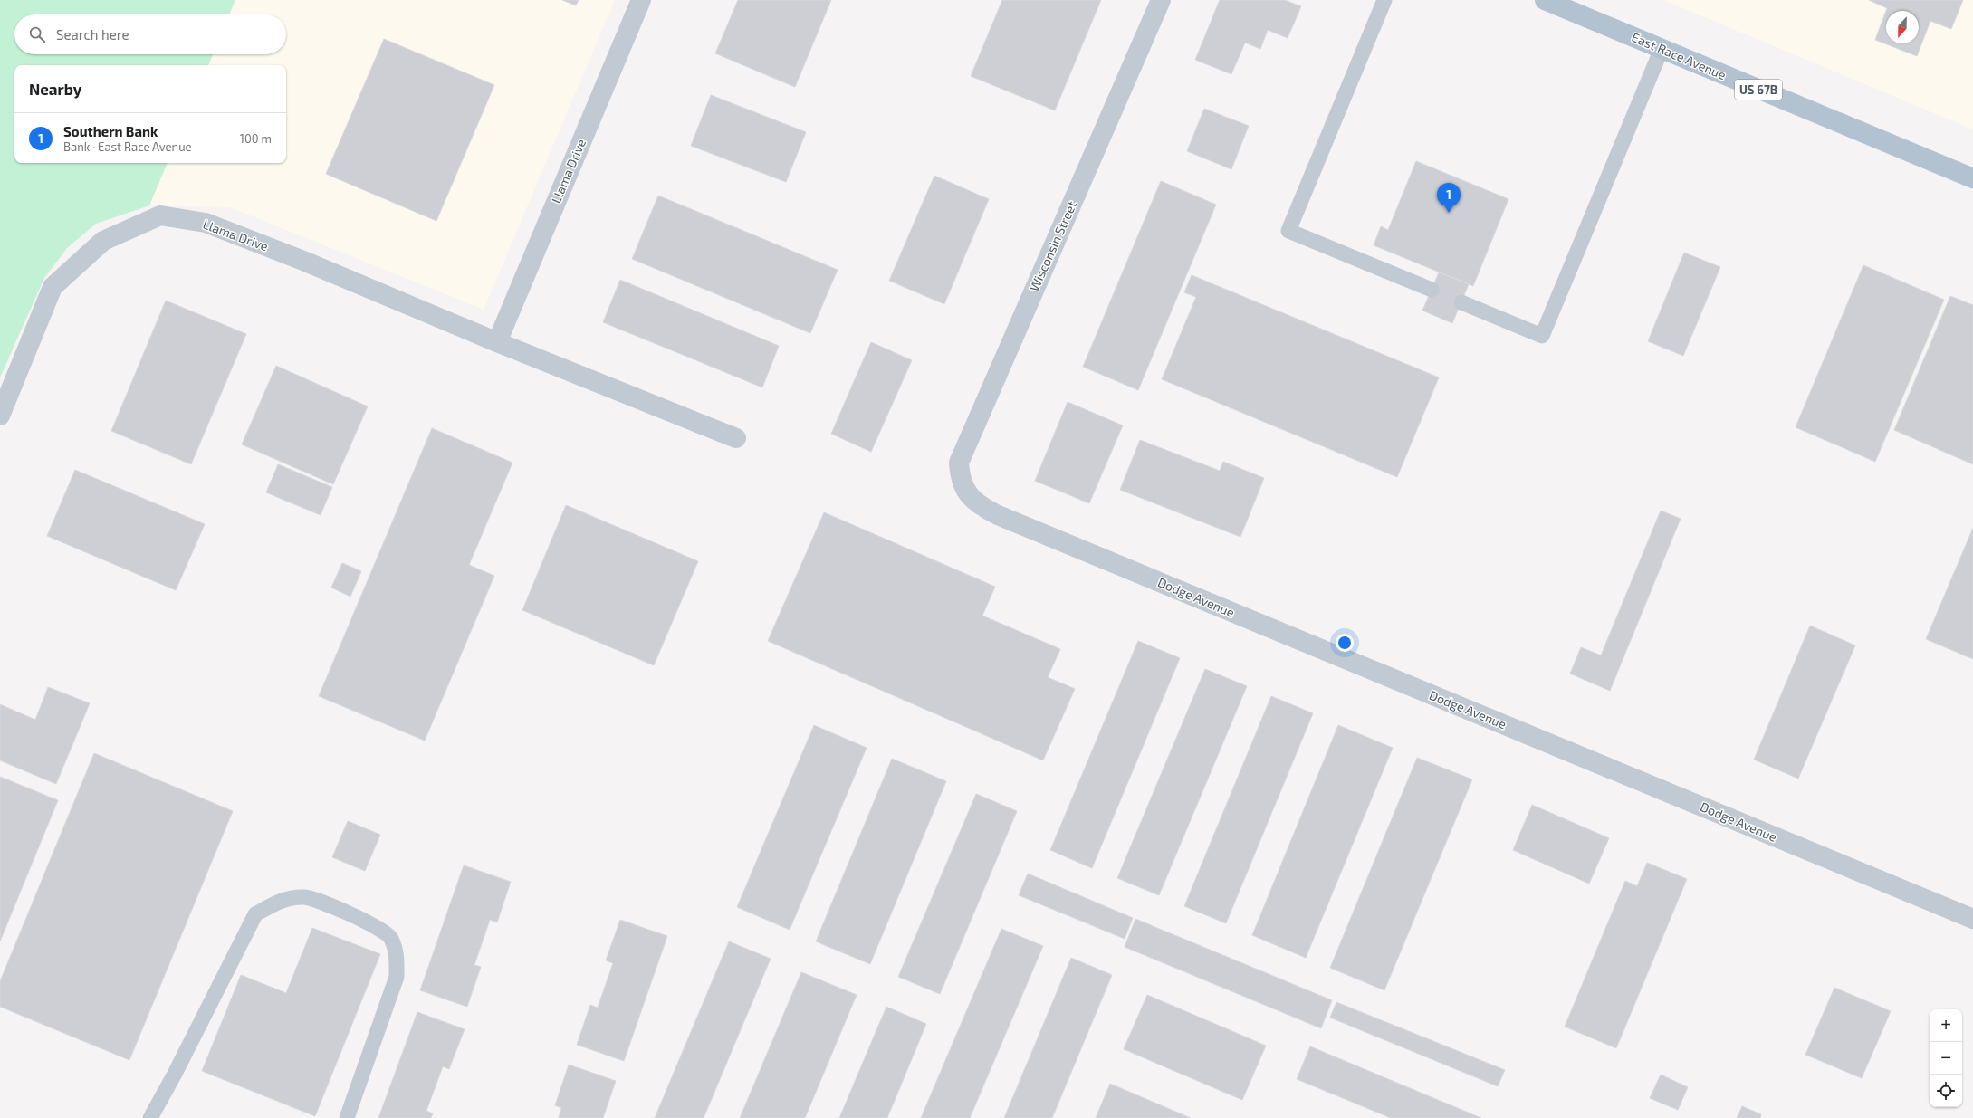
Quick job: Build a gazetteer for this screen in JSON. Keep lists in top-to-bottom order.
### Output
{
  "streets": {
    "main road": ["East Race Avenue", "US 67B"],
    "street": ["Llama Drive", "Wisconsin Street", "Dodge Avenue"]
  },
  "crossings": [
    ["Wisconsin Street", "Dodge Avenue"]
  ],
  "north": "bottom",
  "page": {
    "search": "Search here",
    "heading": "Nearby",
    "list": [
      {
        "mark": "1",
        "name": "Southern Bank",
        "note": "Bank · East Race Avenue",
        "value": "100 m"
      }
    ],
    "pins": "1",
    "map_buttons": ["+", "−"]
  }
}
